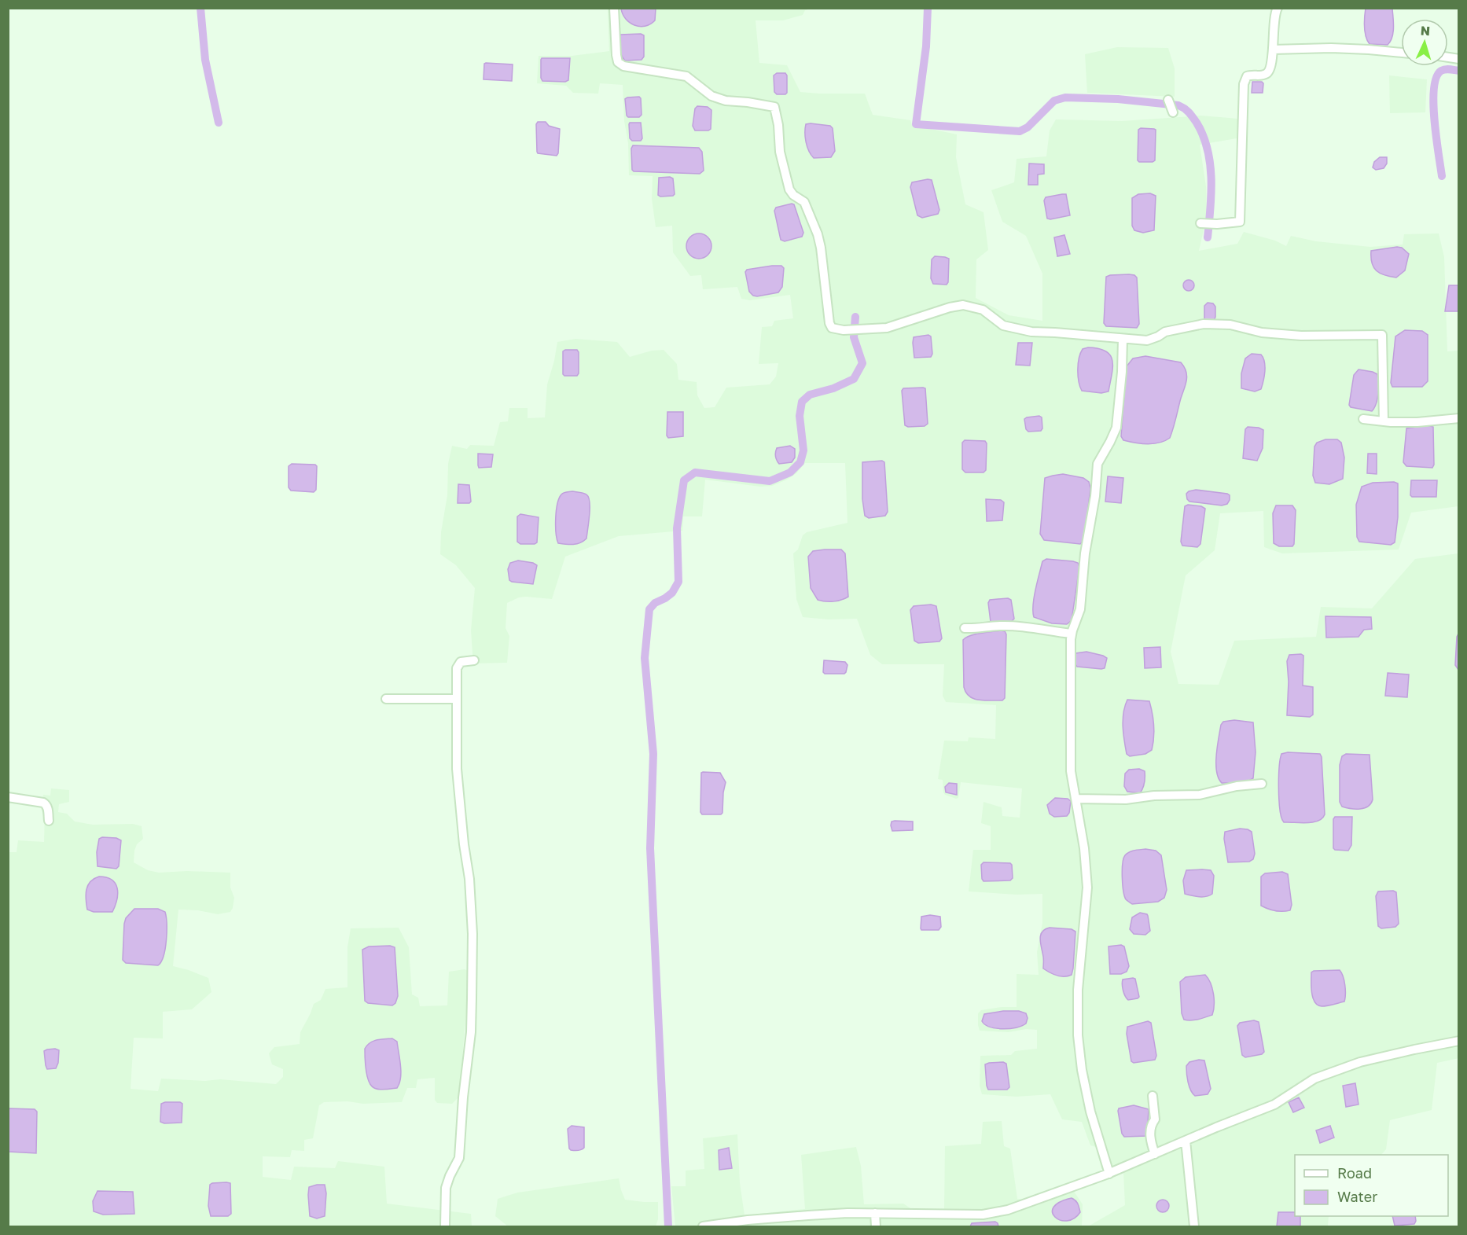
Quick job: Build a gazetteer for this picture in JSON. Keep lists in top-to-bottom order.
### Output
{
  "legend": ["Road", "Water"],
  "north": "top"
}
